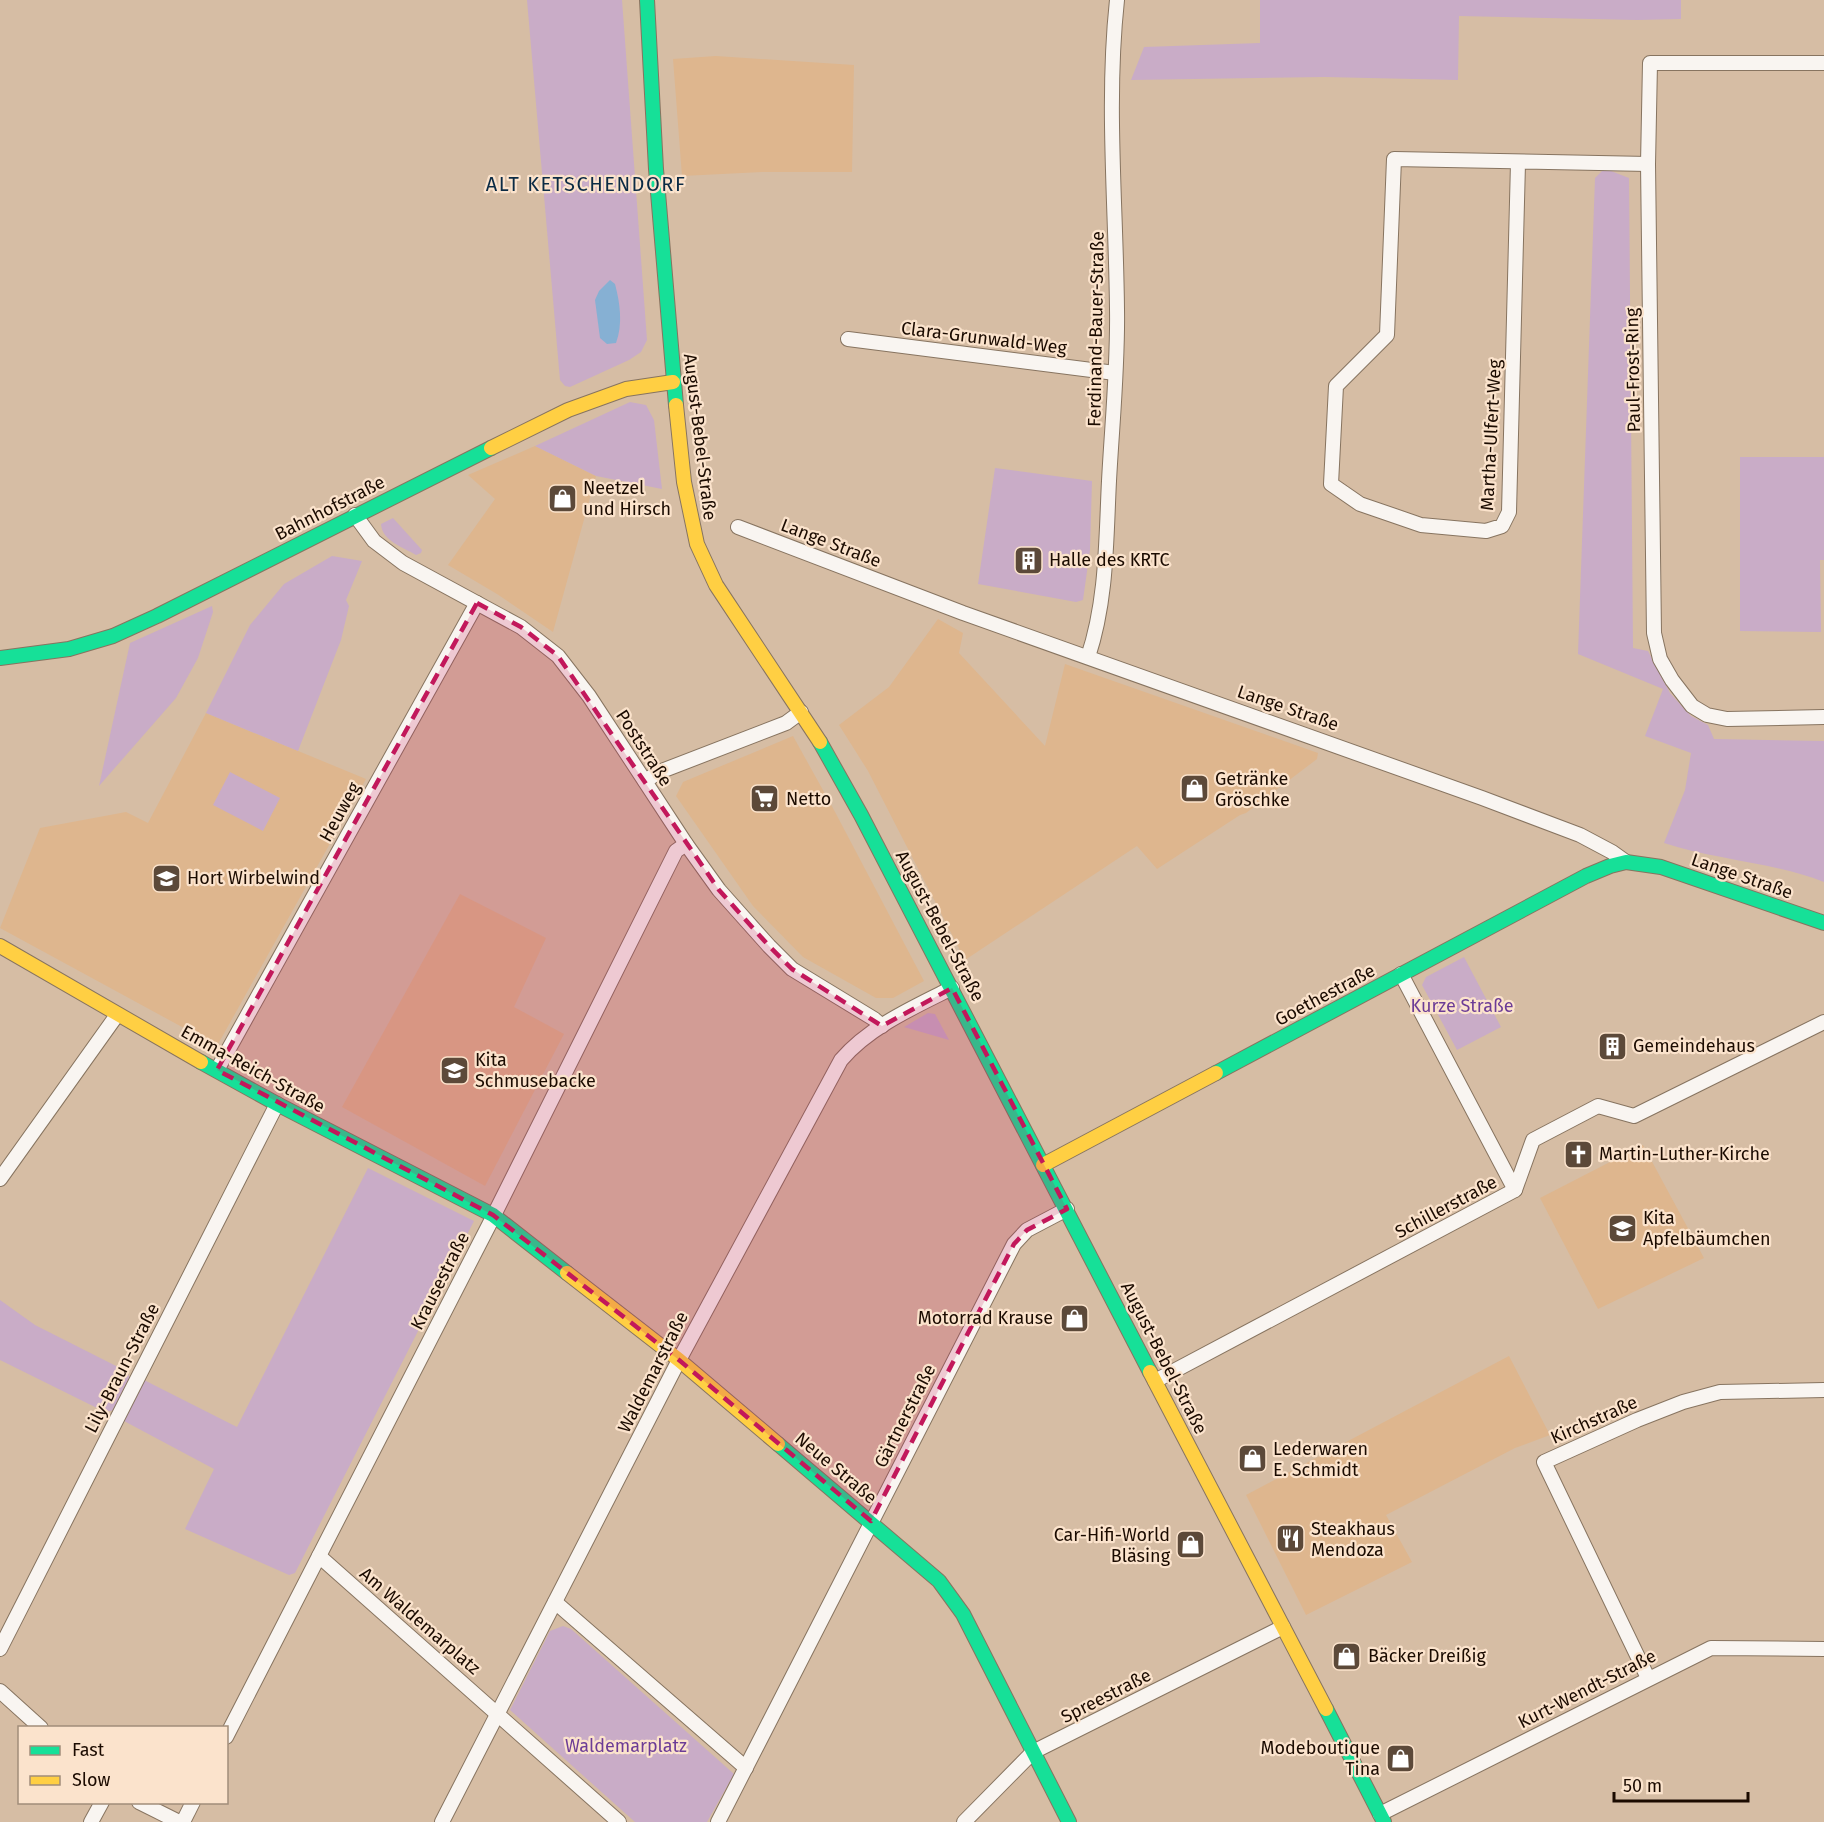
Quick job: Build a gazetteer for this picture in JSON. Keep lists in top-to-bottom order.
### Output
{
  "streets": {
    "street": [
      "Ferdinand-Bauer-Straße",
      "Clara-Grunwald-Weg",
      "Paul-Frost-Ring",
      "Martha-Ulfert-Weg",
      "August-Bebel-Straße",
      "Bahnhofstraße",
      "Lange Straße",
      "Poststraße",
      "Heuweg",
      "Goethestraße",
      "Emma-Reich-Straße",
      "Schillerstraße",
      "Krausestraße",
      "Lily-Braun-Straße",
      "Waldemarstraße",
      "Gärtnerstraße",
      "Kirchstraße",
      "Neue Straße",
      "Am Waldemarplatz",
      "Kurt-Wendt-Straße",
      "Spreestraße"
    ]
  },
  "crossings": [
    ["Ferdinand-Bauer-Straße", "Clara-Grunwald-Weg"],
    ["Ferdinand-Bauer-Straße", "Lange Straße"],
    ["Paul-Frost-Ring", "Martha-Ulfert-Weg"],
    ["August-Bebel-Straße", "Bahnhofstraße"],
    ["August-Bebel-Straße", "Goethestraße"],
    ["August-Bebel-Straße", "Schillerstraße"],
    ["August-Bebel-Straße", "Waldemarstraße"],
    ["August-Bebel-Straße", "Gärtnerstraße"],
    ["August-Bebel-Straße", "Kurt-Wendt-Straße"],
    ["August-Bebel-Straße", "Spreestraße"],
    ["Bahnhofstraße", "Poststraße"],
    ["Lange Straße", "Goethestraße"],
    ["Poststraße", "Heuweg"],
    ["Poststraße", "Krausestraße"],
    ["Poststraße", "Waldemarstraße"],
    ["Heuweg", "Emma-Reich-Straße"],
    ["Emma-Reich-Straße", "Krausestraße"],
    ["Emma-Reich-Straße", "Lily-Braun-Straße"],
    ["Emma-Reich-Straße", "Neue Straße"],
    ["Krausestraße", "Neue Straße"],
    ["Krausestraße", "Am Waldemarplatz"],
    ["Waldemarstraße", "Neue Straße"],
    ["Waldemarstraße", "Am Waldemarplatz"],
    ["Gärtnerstraße", "Neue Straße"],
    ["Kirchstraße", "Kurt-Wendt-Straße"],
    ["Neue Straße", "Spreestraße"]
  ],
  "districts": ["ALT KETSCHENDORF"],
  "parks": ["Kurze Straße", "Waldemarplatz"],
  "places": {
    "shop": [
      "Neetzel und Hirsch",
      "Getränke Gröschke",
      "Motorrad Krause",
      "Lederwaren E. Schmidt",
      "Car-Hifi-World Bläsing",
      "Bäcker Dreißig",
      "Modeboutique Tina"
    ],
    "building": ["Halle des KRTC", "Gemeindehaus"],
    "supermarket": ["Netto"],
    "school or university": ["Hort Wirbelwind", "Kita Schmusebacke", "Kita Apfelbäumchen"],
    "church": ["Martin-Luther-Kirche"],
    "restaurant": ["Steakhaus Mendoza"]
  },
  "legend": ["Fast", "Slow"],
  "scale_bar": "50 m"
}
